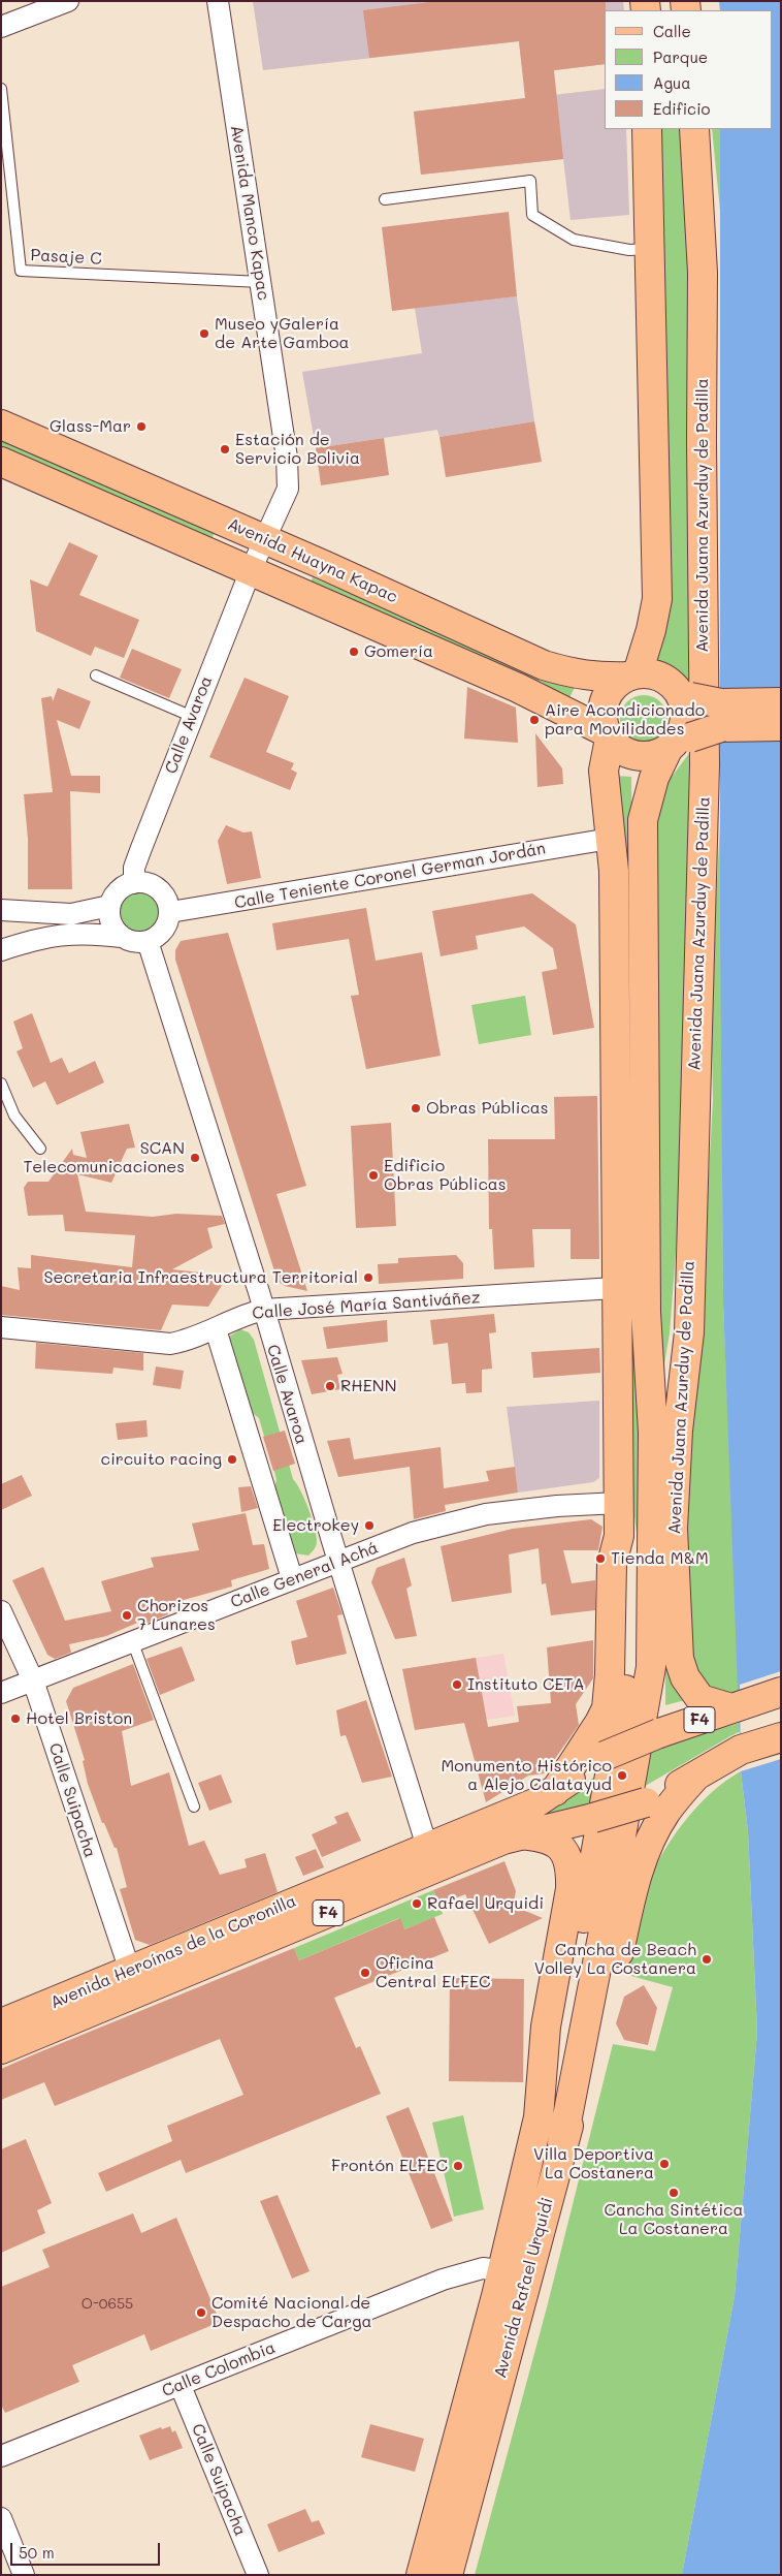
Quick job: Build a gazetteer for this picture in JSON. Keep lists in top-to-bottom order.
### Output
{
  "streets": {
    "main road": [
      "Avenida Juana Azurduy de Padilla",
      "Avenida Huayna Kapac",
      "F4",
      "Avenida Heroínas de la Coronilla",
      "Avenida Rafael Urquidi"
    ],
    "street": [
      "Avenida Manco Kapac",
      "Calle Avaroa",
      "Calle Teniente Coronel German Jordán",
      "Calle José María Santiváñez",
      "Calle General Achá",
      "Calle Suipacha",
      "Calle Colombia"
    ],
    "lane": ["Pasaje C"]
  },
  "crossings": [
    ["Avenida Manco Kapac", "Pasaje C"],
    ["Avenida Manco Kapac", "Avenida Huayna Kapac"],
    ["Avenida Manco Kapac", "Calle Avaroa"],
    ["Avenida Juana Azurduy de Padilla", "F4"],
    ["Avenida Juana Azurduy de Padilla", "Avenida Heroínas de la Coronilla"],
    ["Avenida Huayna Kapac", "Calle Avaroa"],
    ["Calle Avaroa", "Calle Teniente Coronel German Jordán"],
    ["Calle Avaroa", "Calle José María Santiváñez"],
    ["Calle Avaroa", "Calle General Achá"],
    ["Calle Avaroa", "Avenida Heroínas de la Coronilla"],
    ["Calle General Achá", "Calle Suipacha"],
    ["F4", "Avenida Heroínas de la Coronilla"],
    ["Calle Suipacha", "Avenida Heroínas de la Coronilla"],
    ["Calle Suipacha", "Calle Colombia"],
    ["Avenida Heroínas de la Coronilla", "Avenida Rafael Urquidi"],
    ["Avenida Rafael Urquidi", "Calle Colombia"]
  ],
  "places": [
    "Museo yGalería de Arte Gamboa",
    "Glass-Mar",
    "Estación de Servicio Bolivia",
    "Gomería",
    "Aire Acondicionado para Movilidades",
    "Obras Públicas",
    "SCAN Telecomunicaciones",
    "Edificio Obras Públicas",
    "Secretaria Infraestructura Territorial",
    "RHENN",
    "circuito racing",
    "Electrokey",
    "Tienda M&M",
    "Chorizos 7 Lunares",
    "Instituto CETA",
    "Hotel Briston",
    "Monumento Histórico a Alejo Calatayud",
    "Rafael Urquidi",
    "Cancha de Beach Volley La Costanera",
    "Oficina Central ELFEC",
    "Villa Deportiva La Costanera",
    "Frontón ELFEC",
    "Cancha Sintética La Costanera",
    "Comité Nacional de Despacho de Carga"
  ],
  "house_numbers": ["O-0655"],
  "legend": [
    "Calle",
    "Parque",
    "Agua",
    "Edificio"
  ],
  "scale_bar": "50 m"
}
